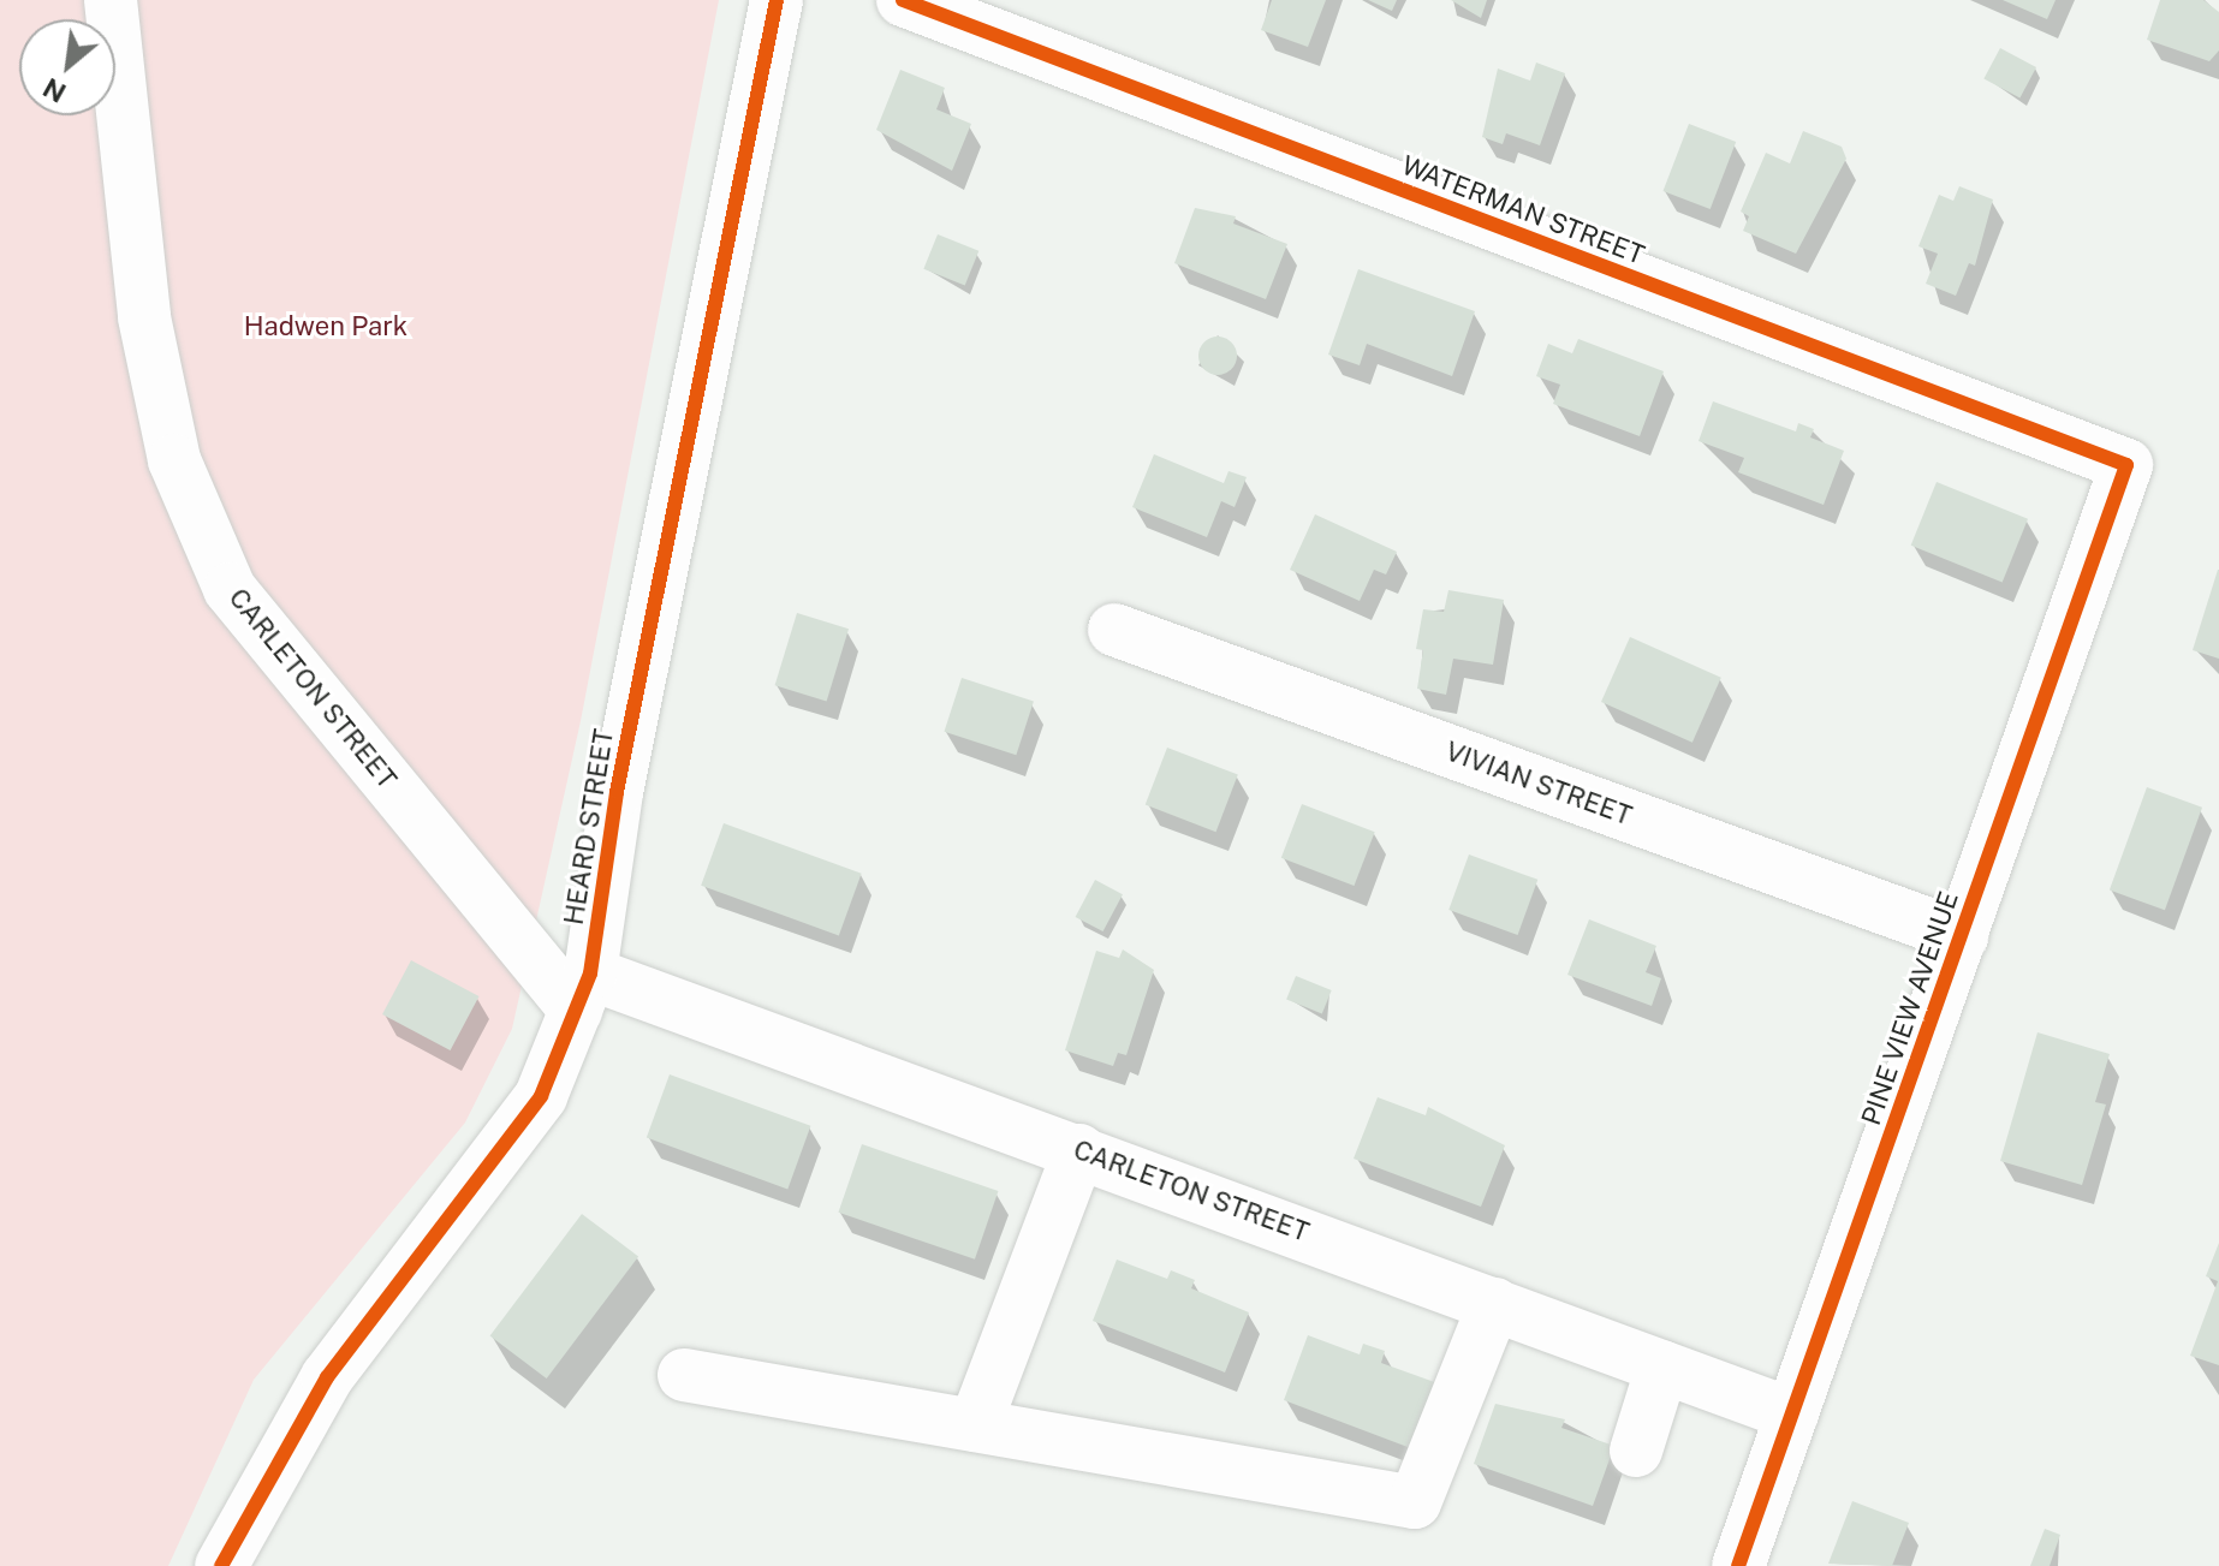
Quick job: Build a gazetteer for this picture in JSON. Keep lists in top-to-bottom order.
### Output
{
  "streets": {
    "street": [
      "WATERMAN STREET",
      "CARLETON STREET",
      "VIVIAN STREET",
      "HEARD STREET",
      "PINE VIEW AVENUE"
    ]
  },
  "crossings": [
    ["WATERMAN STREET", "PINE VIEW AVENUE"],
    ["CARLETON STREET", "HEARD STREET"],
    ["CARLETON STREET", "PINE VIEW AVENUE"],
    ["VIVIAN STREET", "PINE VIEW AVENUE"]
  ],
  "parks": ["Hadwen Park"],
  "north": "bottom left"
}
